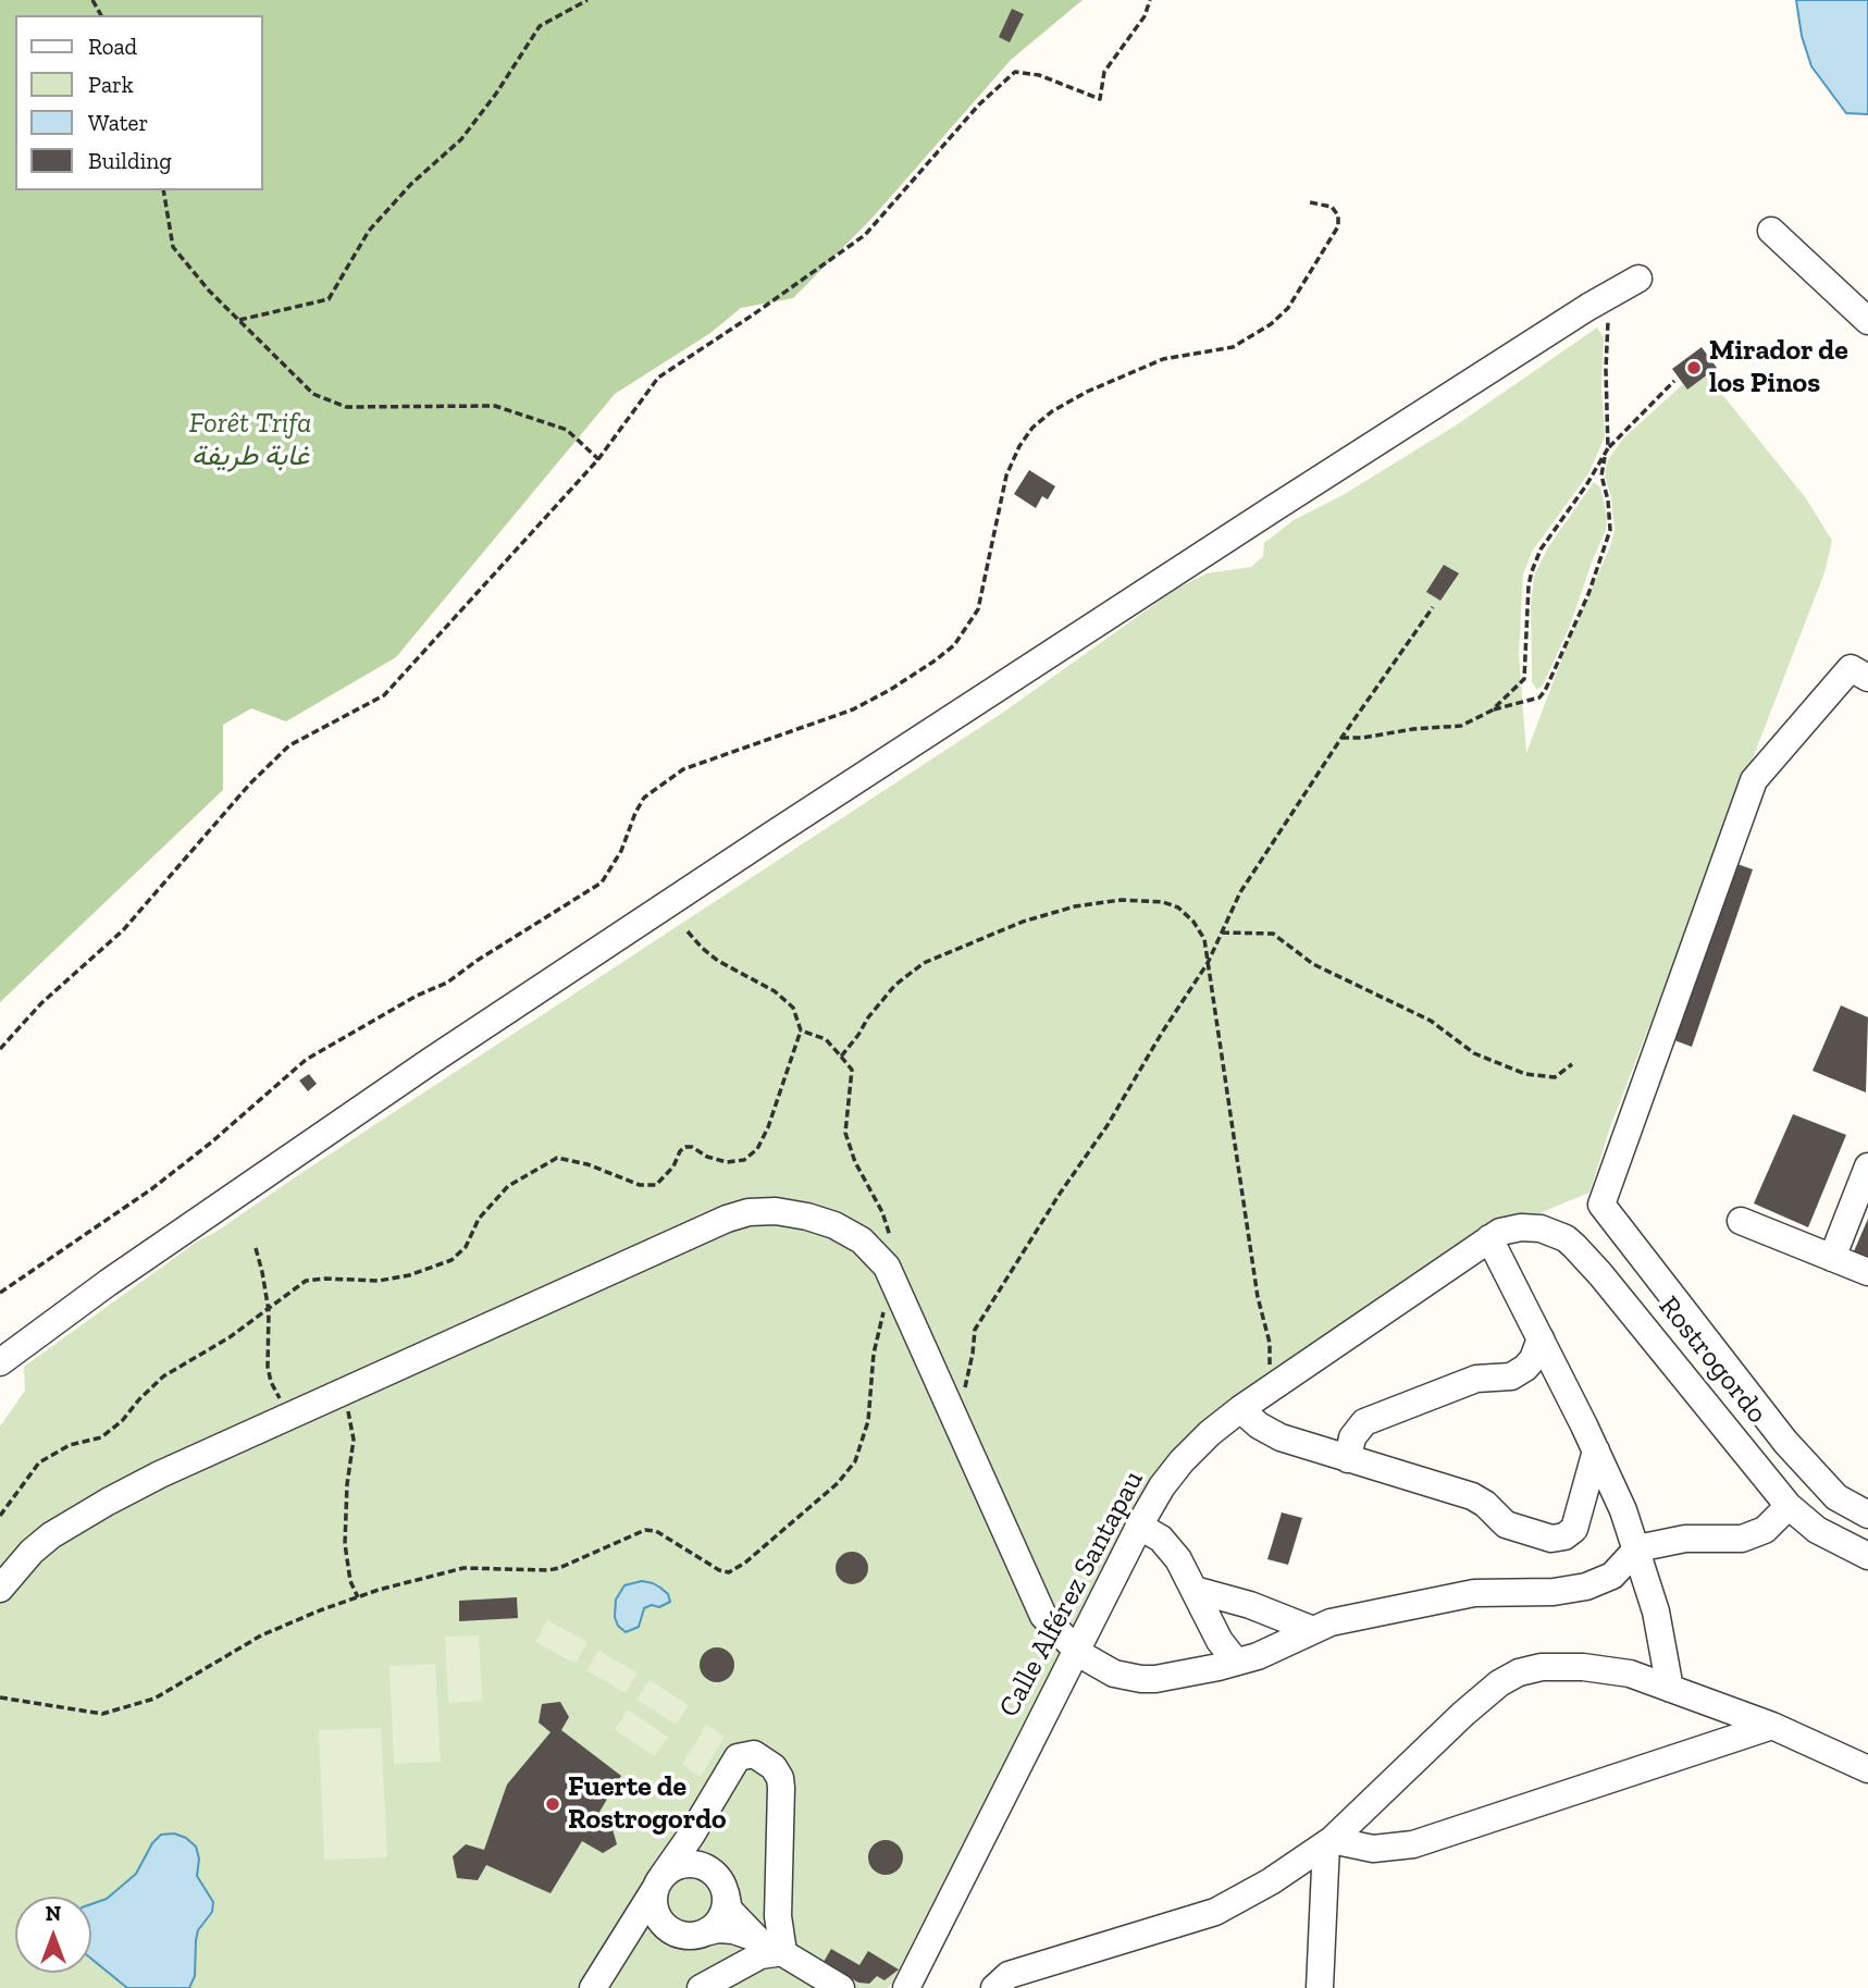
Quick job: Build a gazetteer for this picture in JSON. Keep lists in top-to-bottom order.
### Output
{
  "streets": {
    "street": ["Rostrogordo", "Calle Alférez Santapau"]
  },
  "crossings": [
    ["Rostrogordo", "Calle Alférez Santapau"]
  ],
  "parks": ["Forêt Trifa غابة طريفة"],
  "places": ["Mirador de los Pinos", "Fuerte de Rostrogordo"],
  "legend": [
    "Road",
    "Park",
    "Water",
    "Building"
  ],
  "north": "top"
}
